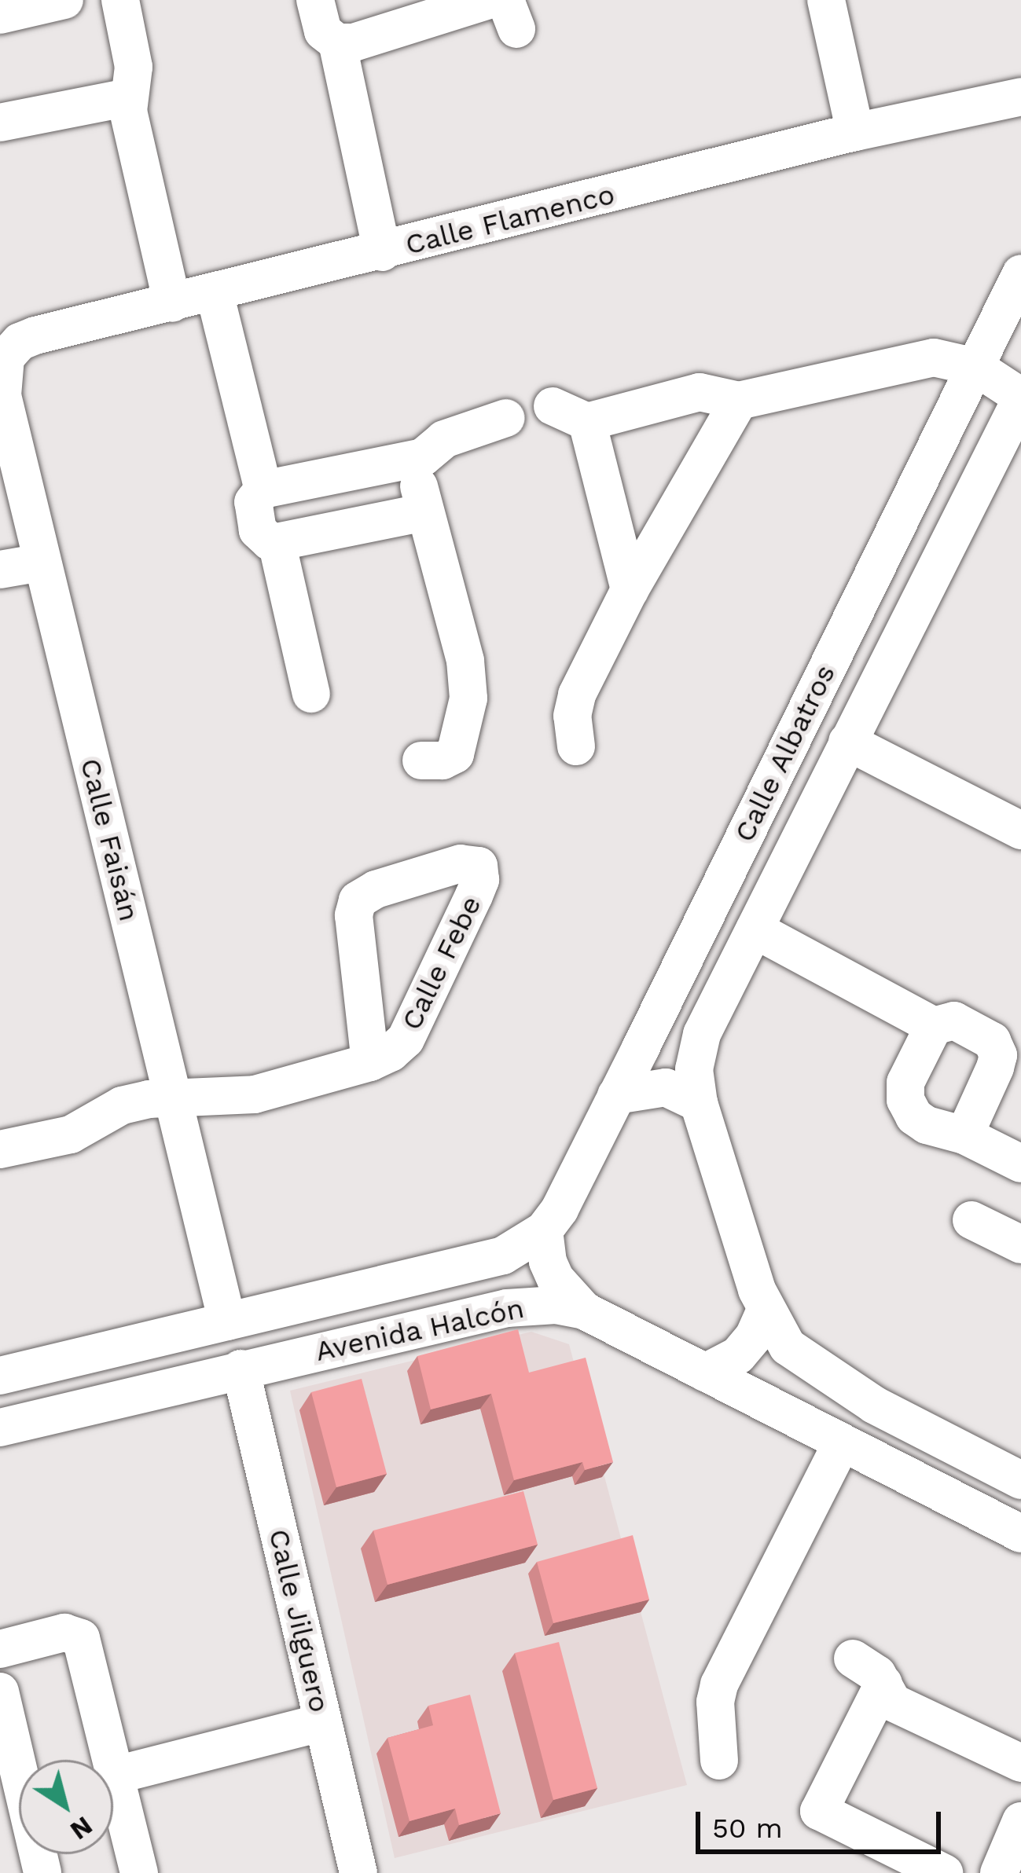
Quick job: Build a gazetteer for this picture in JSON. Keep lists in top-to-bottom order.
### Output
{
  "streets": {
    "street": [
      "Calle Flamenco",
      "Calle Albatros",
      "Calle Faisán",
      "Calle Febe",
      "Avenida Halcón",
      "Calle Jilguero"
    ]
  },
  "crossings": [
    ["Calle Flamenco", "Calle Faisán"],
    ["Calle Albatros", "Avenida Halcón"],
    ["Calle Faisán", "Avenida Halcón"],
    ["Avenida Halcón", "Calle Jilguero"]
  ],
  "scale_bar": "50 m",
  "north": "bottom right"
}
